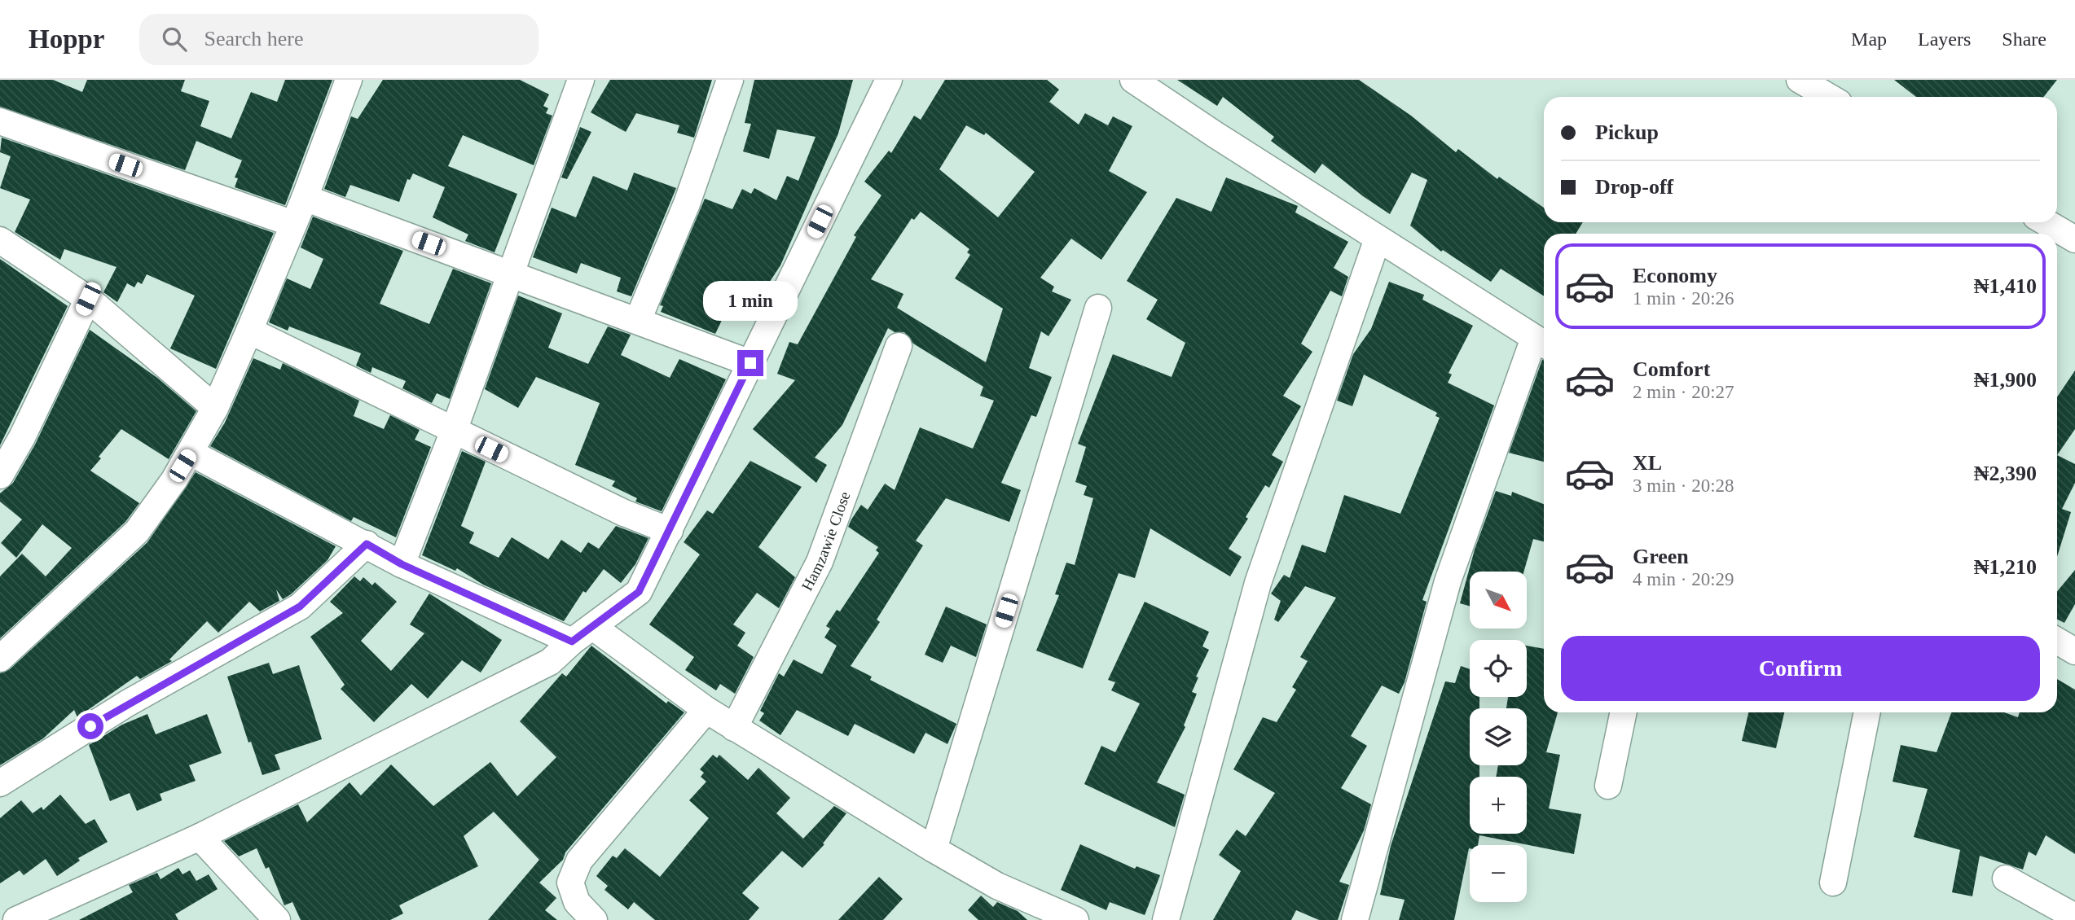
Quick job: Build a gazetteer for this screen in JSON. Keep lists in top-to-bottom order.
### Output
{
  "streets": {
    "street": ["Hamzawie Close"]
  },
  "north": "bottom right",
  "page": {
    "header": "Hoppr",
    "search": "Search here",
    "nav": ["Map", "Layers", "Share"],
    "banner": ["Pickup", "Drop-off"],
    "list": [
      {
        "name": "Economy",
        "note": "1 min · 20:26",
        "value": "₦1,410"
      },
      {
        "name": "Comfort",
        "note": "2 min · 20:27",
        "value": "₦1,900"
      },
      {
        "name": "XL",
        "note": "3 min · 20:28",
        "value": "₦2,390"
      },
      {
        "name": "Green",
        "note": "4 min · 20:29",
        "value": "₦1,210"
      }
    ],
    "bubble": "1 min",
    "map_buttons": ["+", "−"],
    "buttons": "Confirm"
  }
}
